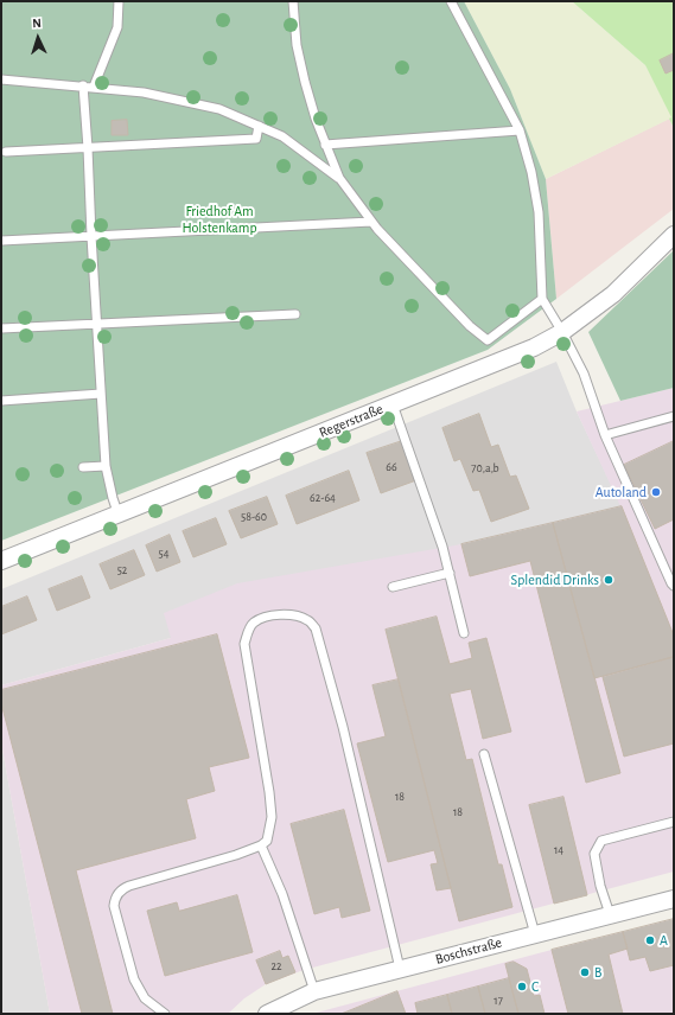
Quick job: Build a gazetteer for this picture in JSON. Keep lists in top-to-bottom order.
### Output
{
  "streets": {
    "street": ["Regerstraße", "Boschstraße"]
  },
  "parks": ["Friedhof Am Holstenkamp"],
  "places": [
    "Autoland",
    "Splendid Drinks",
    "A",
    "B",
    "C"
  ],
  "house_numbers": [
    "66",
    "70,a,b",
    "62-64",
    "58-60",
    "54",
    "52",
    "18",
    "18",
    "14",
    "22",
    "17"
  ],
  "north": "top"
}
